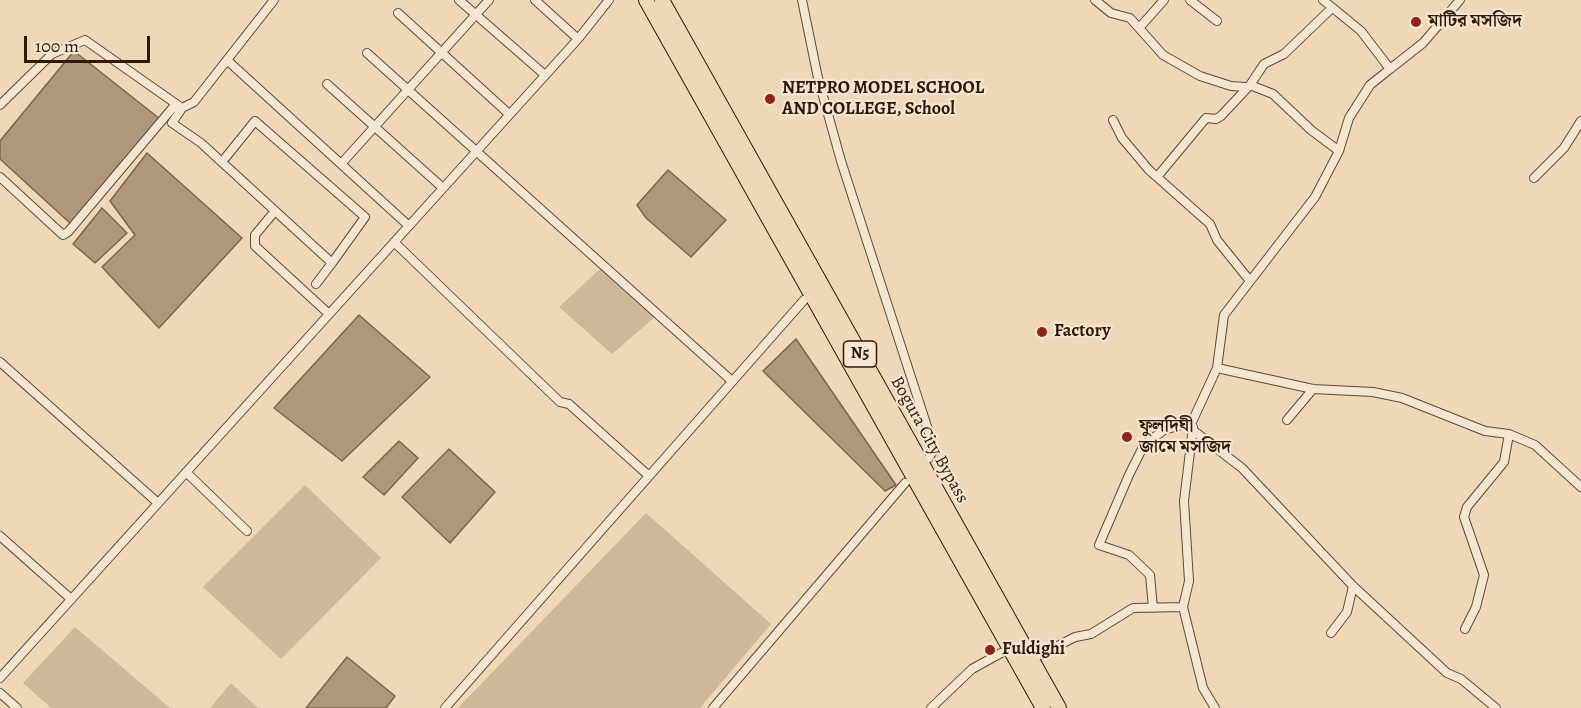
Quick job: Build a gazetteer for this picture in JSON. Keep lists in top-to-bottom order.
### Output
{
  "streets": {
    "highway": ["N5", "Bogura City Bypass"]
  },
  "places": [
    "মাটির মসজিদ",
    "NETPRO MODEL SCHOOL AND COLLEGE, School",
    "Factory",
    "ফুলদিঘী জামে মসজিদ",
    "Fuldighi"
  ],
  "scale_bar": "100 m"
}
